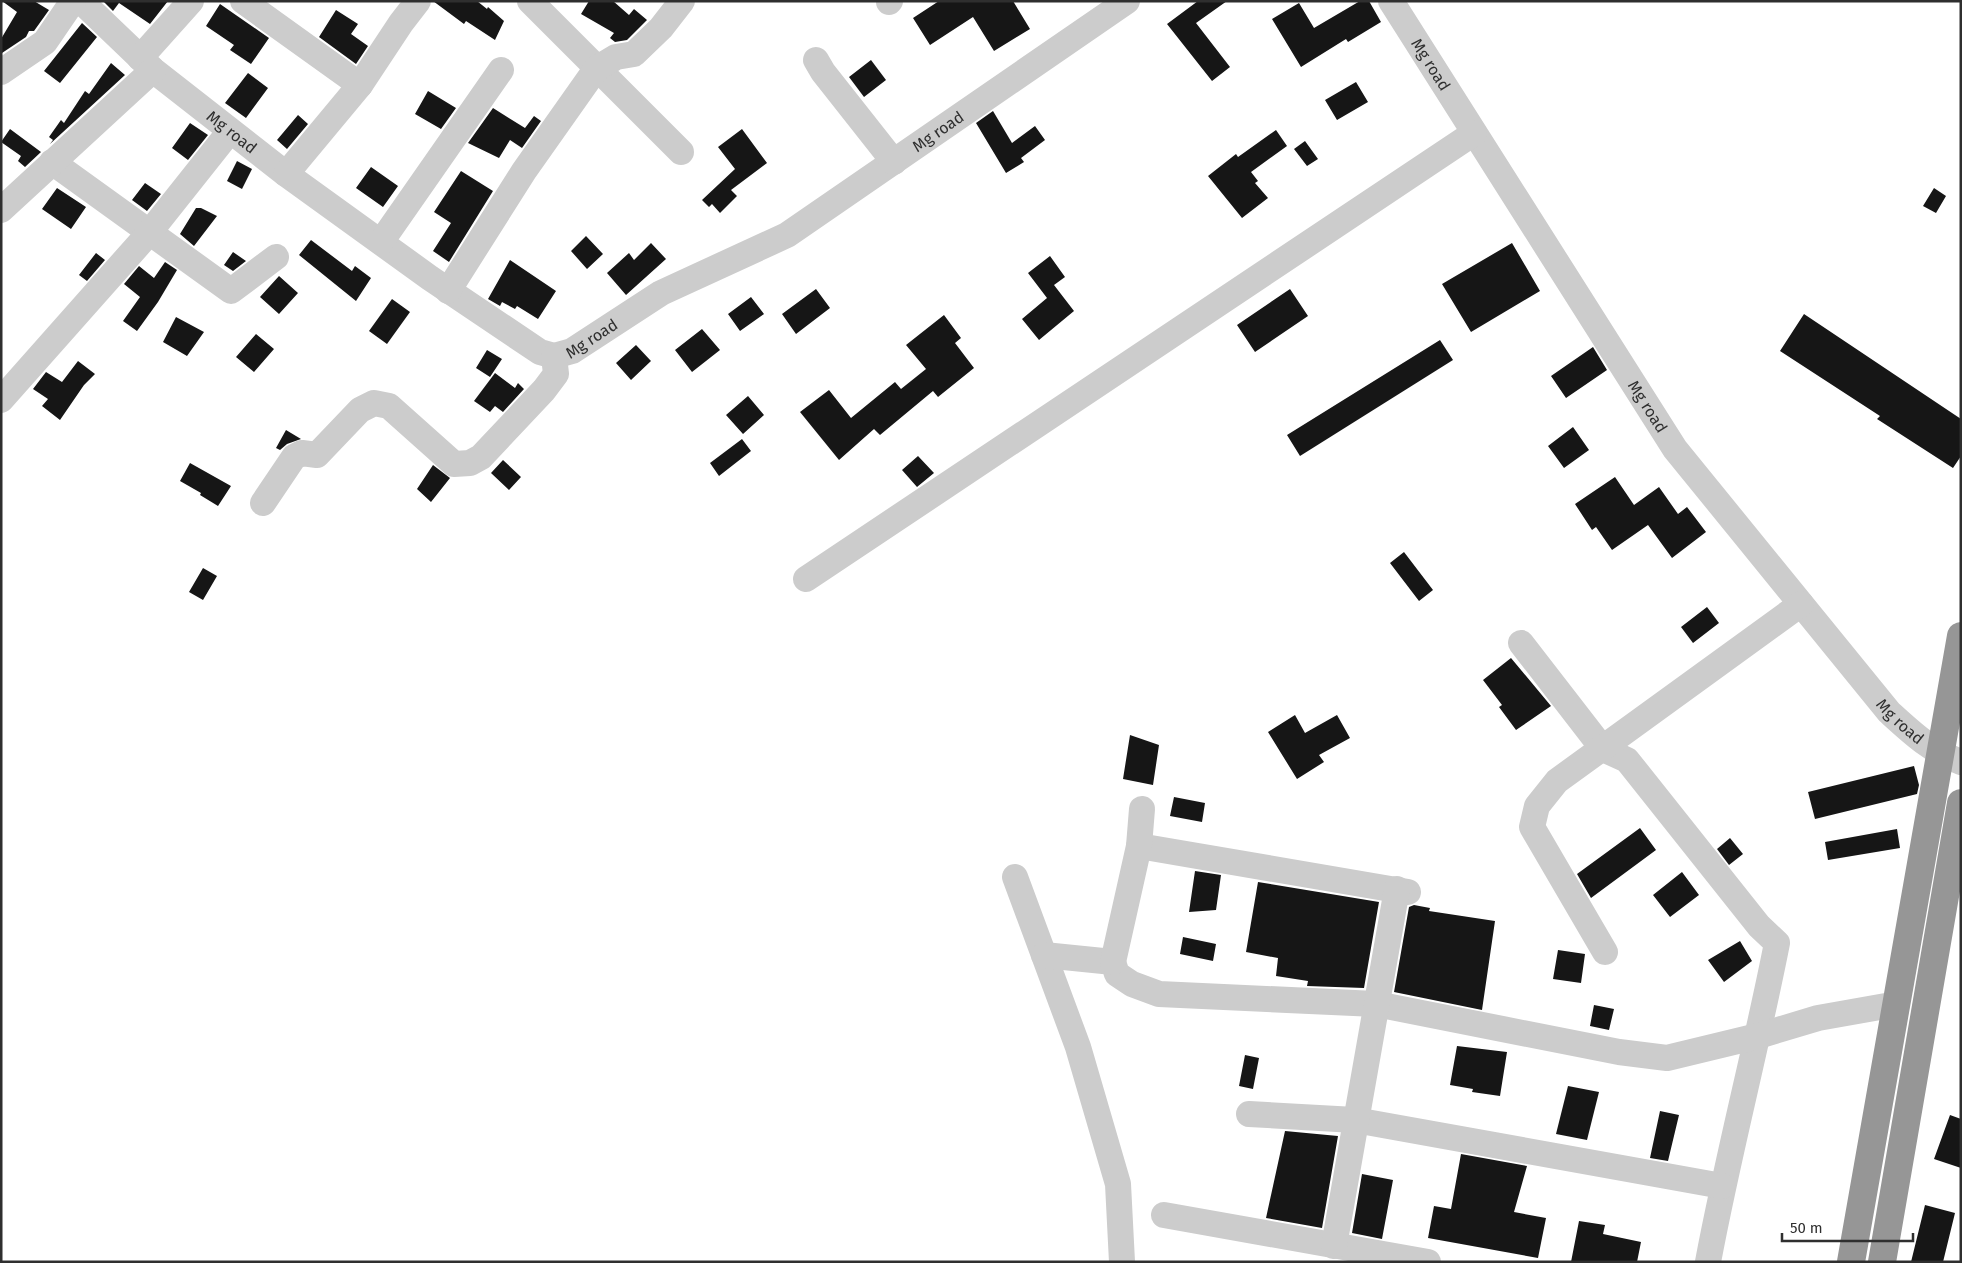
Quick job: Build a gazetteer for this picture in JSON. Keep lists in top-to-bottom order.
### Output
{
  "streets": {
    "street": ["Mg road"]
  },
  "scale_bar": "50 m"
}
